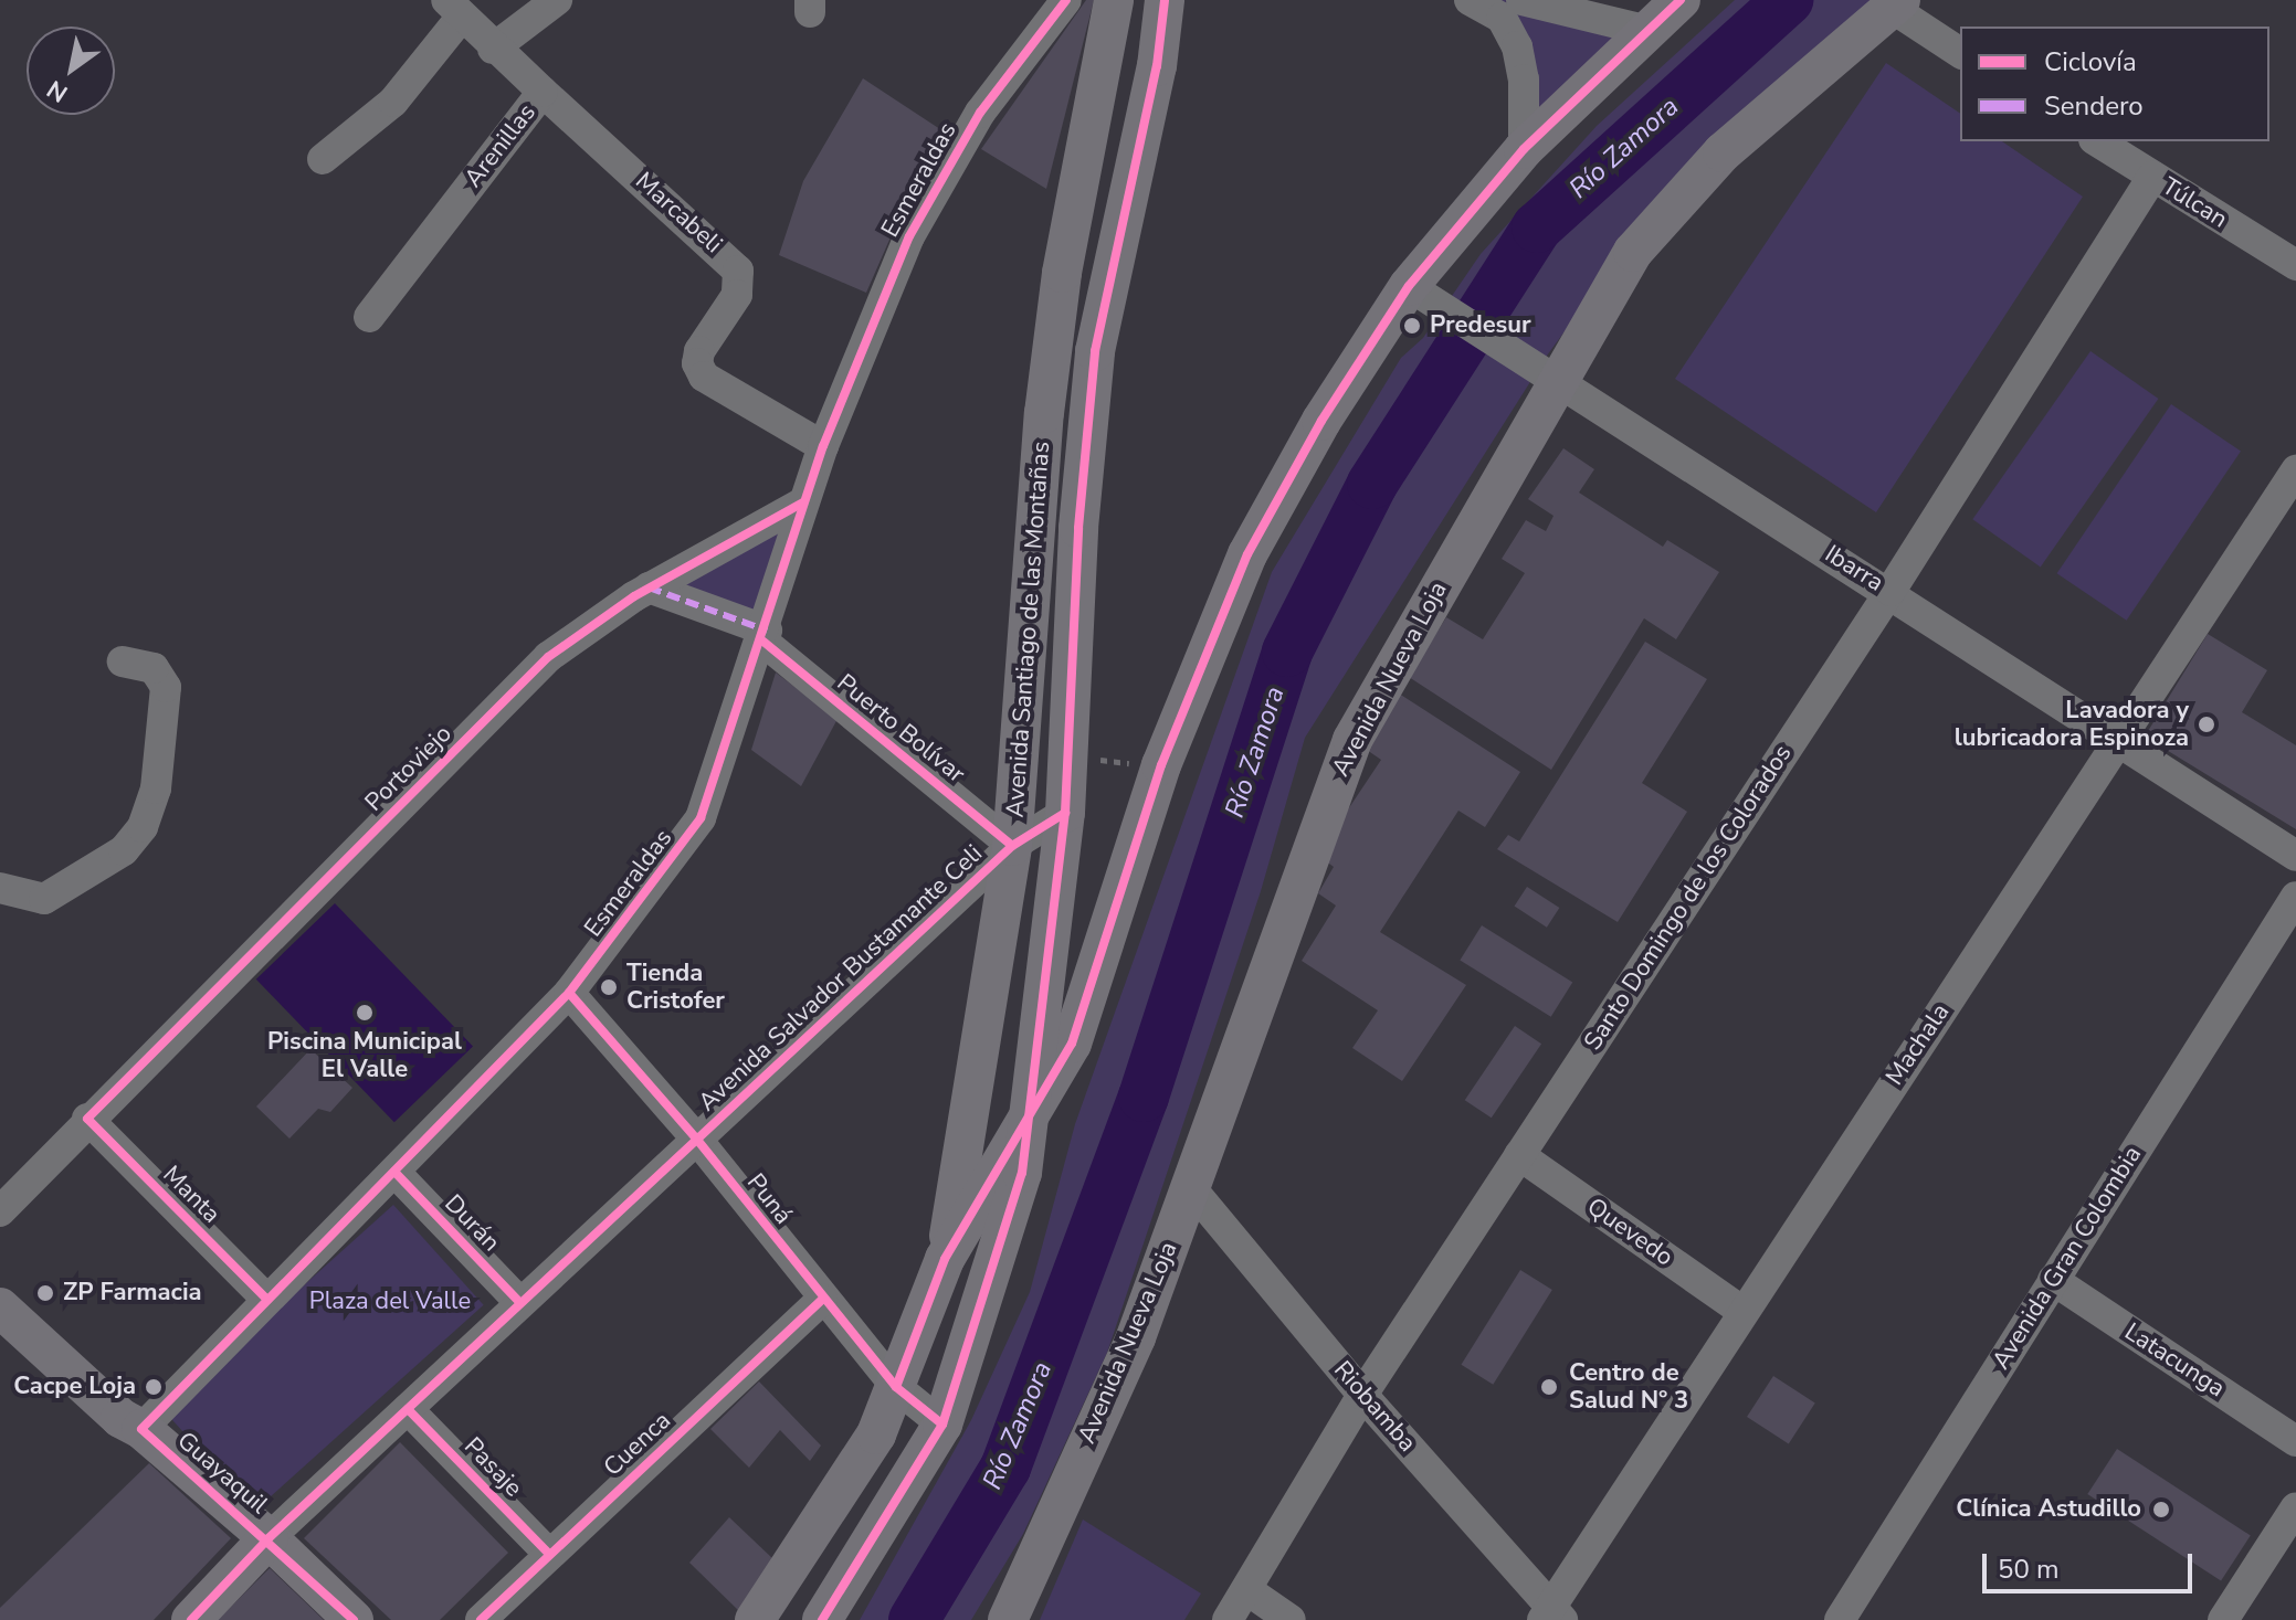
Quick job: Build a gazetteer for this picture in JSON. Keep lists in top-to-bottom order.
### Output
{
  "streets": {
    "main road": [
      "Avenida Santiago de las Montañas",
      "Avenida Nueva Loja",
      "Avenida Salvador Bustamante Celi",
      "Guayaquil"
    ],
    "street": [
      "Arenillas",
      "Esmeraldas",
      "Túlcan",
      "Marcabeli",
      "Ibarra",
      "Puerto Bolívar",
      "Portoviejo",
      "Santo Domingo de los Colorados",
      "Machala",
      "Manta",
      "Puná",
      "Durán",
      "Quevedo",
      "Avenida Gran Colombia",
      "Latacunga",
      "Riobamba",
      "Cuenca",
      "Pasaje"
    ]
  },
  "crossings": [
    ["Arenillas", "Marcabeli"],
    ["Esmeraldas", "Marcabeli"],
    ["Esmeraldas", "Puerto Bolívar"],
    ["Esmeraldas", "Portoviejo"],
    ["Esmeraldas", "Manta"],
    ["Esmeraldas", "Puná"],
    ["Esmeraldas", "Durán"],
    ["Esmeraldas", "Guayaquil"],
    ["Túlcan", "Santo Domingo de los Colorados"],
    ["Ibarra", "Avenida Nueva Loja"],
    ["Ibarra", "Santo Domingo de los Colorados"],
    ["Ibarra", "Machala"],
    ["Avenida Santiago de las Montañas", "Puerto Bolívar"],
    ["Avenida Santiago de las Montañas", "Avenida Salvador Bustamante Celi"],
    ["Avenida Santiago de las Montañas", "Puná"],
    ["Avenida Nueva Loja", "Riobamba"],
    ["Puerto Bolívar", "Portoviejo"],
    ["Puerto Bolívar", "Avenida Salvador Bustamante Celi"],
    ["Portoviejo", "Manta"],
    ["Santo Domingo de los Colorados", "Quevedo"],
    ["Santo Domingo de los Colorados", "Riobamba"],
    ["Avenida Salvador Bustamante Celi", "Puná"],
    ["Avenida Salvador Bustamante Celi", "Durán"],
    ["Avenida Salvador Bustamante Celi", "Pasaje"],
    ["Avenida Salvador Bustamante Celi", "Guayaquil"],
    ["Machala", "Quevedo"],
    ["Machala", "Riobamba"],
    ["Puná", "Cuenca"],
    ["Avenida Gran Colombia", "Latacunga"],
    ["Cuenca", "Pasaje"]
  ],
  "water": ["Río Zamora"],
  "parks": ["Plaza del Valle"],
  "places": [
    "Predesur",
    "Lavadora y lubricadora Espinoza",
    "Tienda Cristofer",
    "Piscina Municipal El Valle",
    "ZP Farmacia",
    "Cacpe Loja",
    "Centro de Salud Nº 3",
    "Clínica Astudillo"
  ],
  "legend": ["Ciclovía", "Sendero"],
  "scale_bar": "50 m",
  "north": "bottom left"
}
